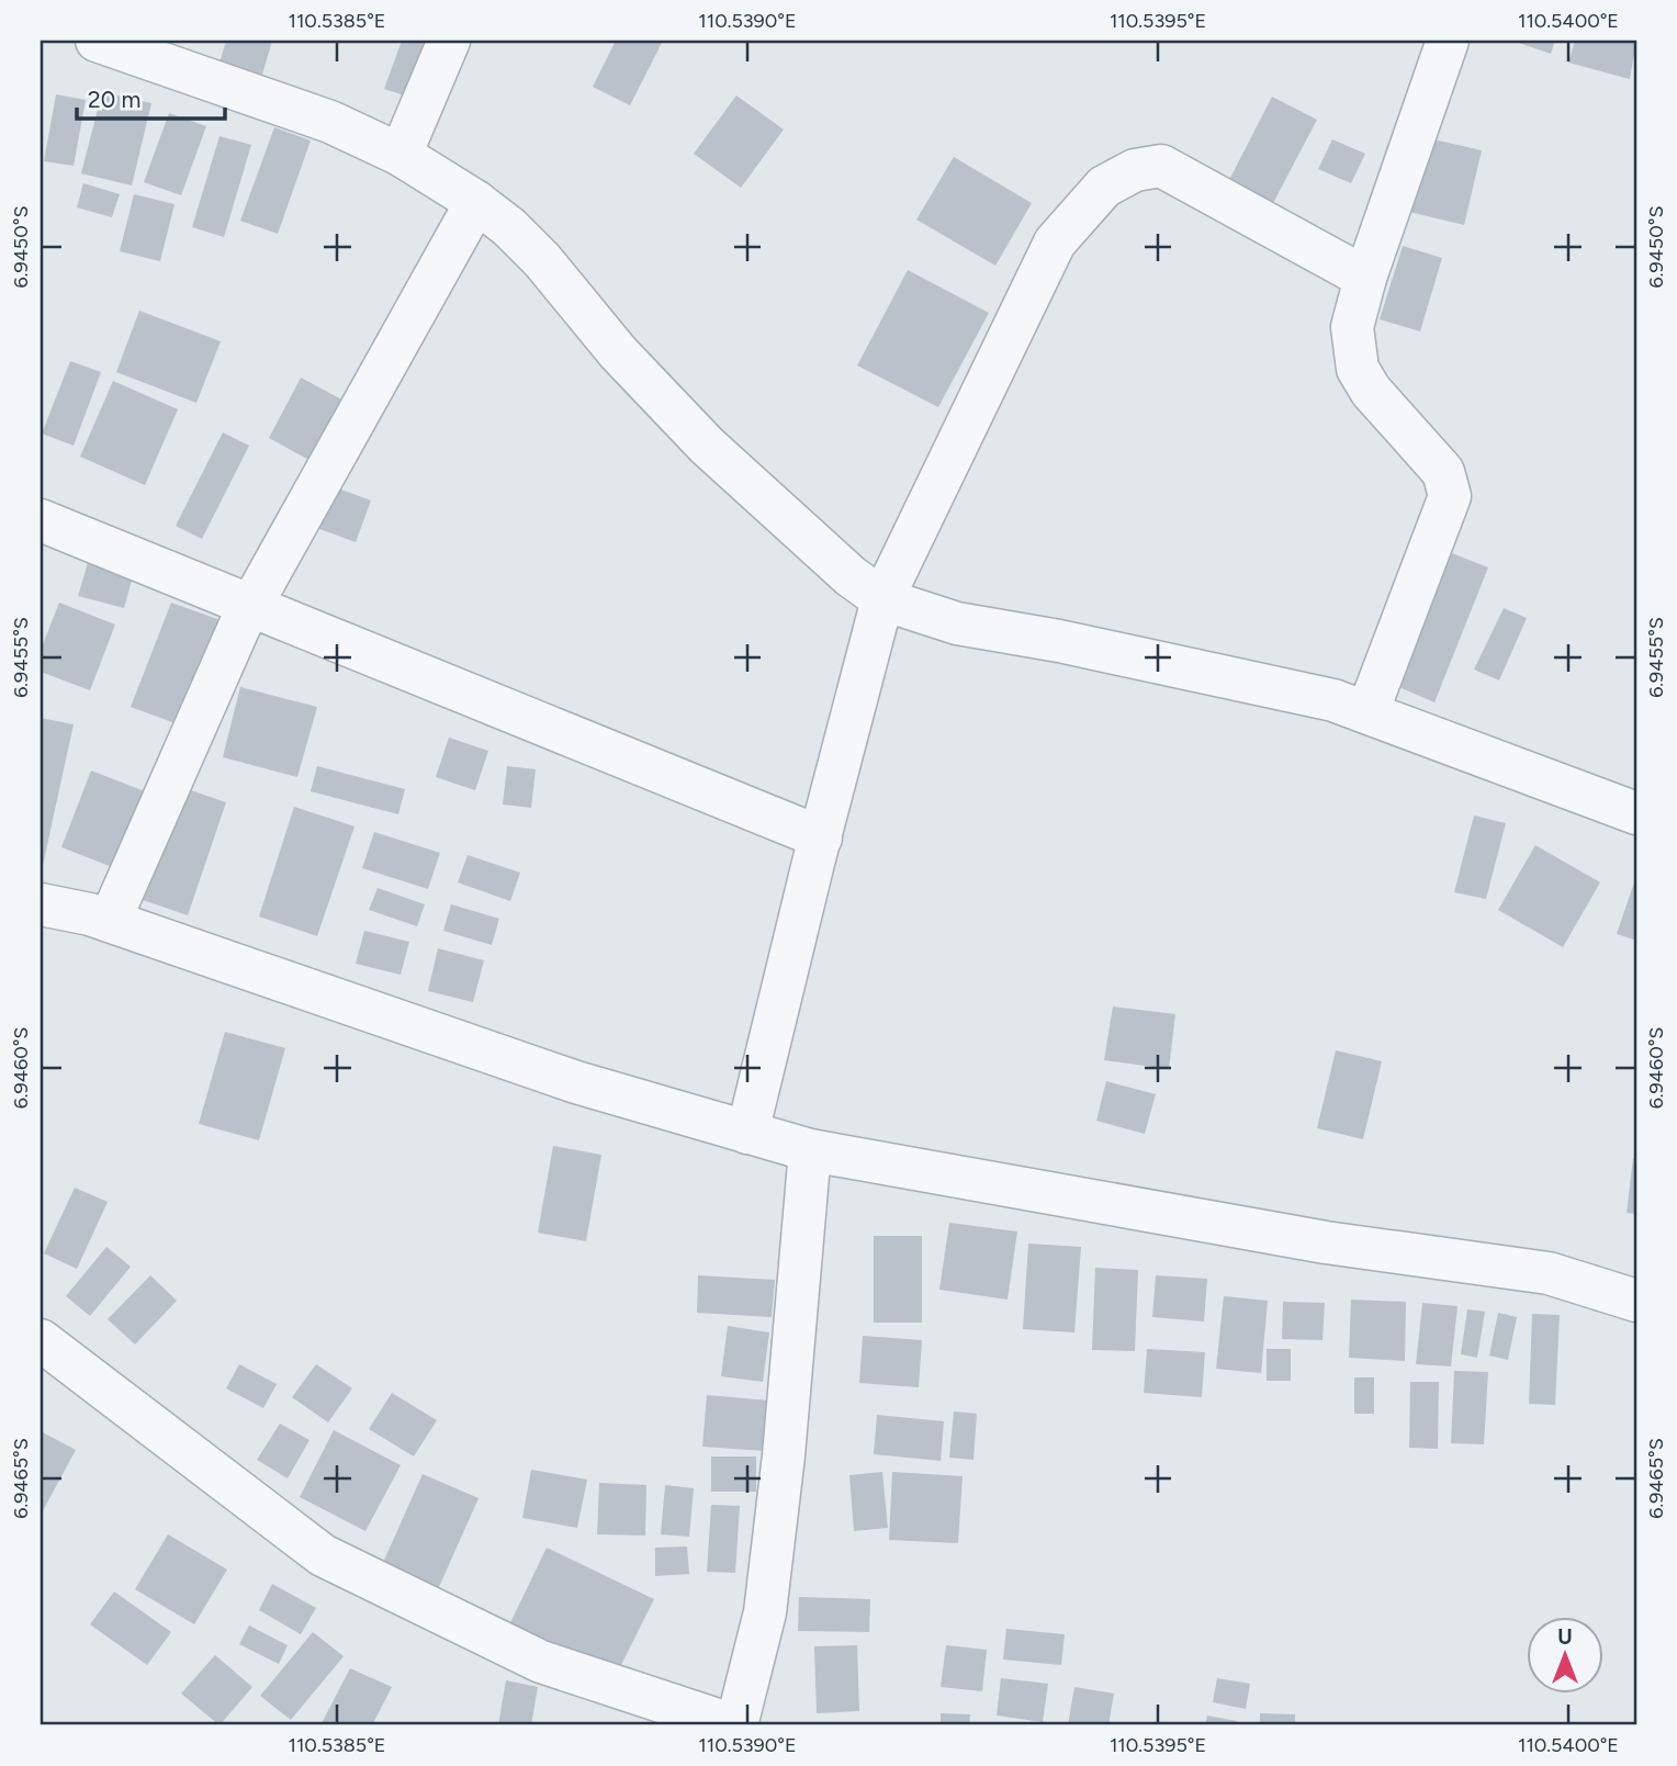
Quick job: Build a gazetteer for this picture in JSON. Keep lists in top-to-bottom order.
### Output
{
  "scale_bar": "20 m",
  "north": "top",
  "coordinates": [
    "110.5385°E",
    "110.5390°E",
    "110.5395°E",
    "110.5400°E",
    "6.9450°S",
    "6.9455°S",
    "6.9460°S",
    "6.9465°S"
  ]
}
